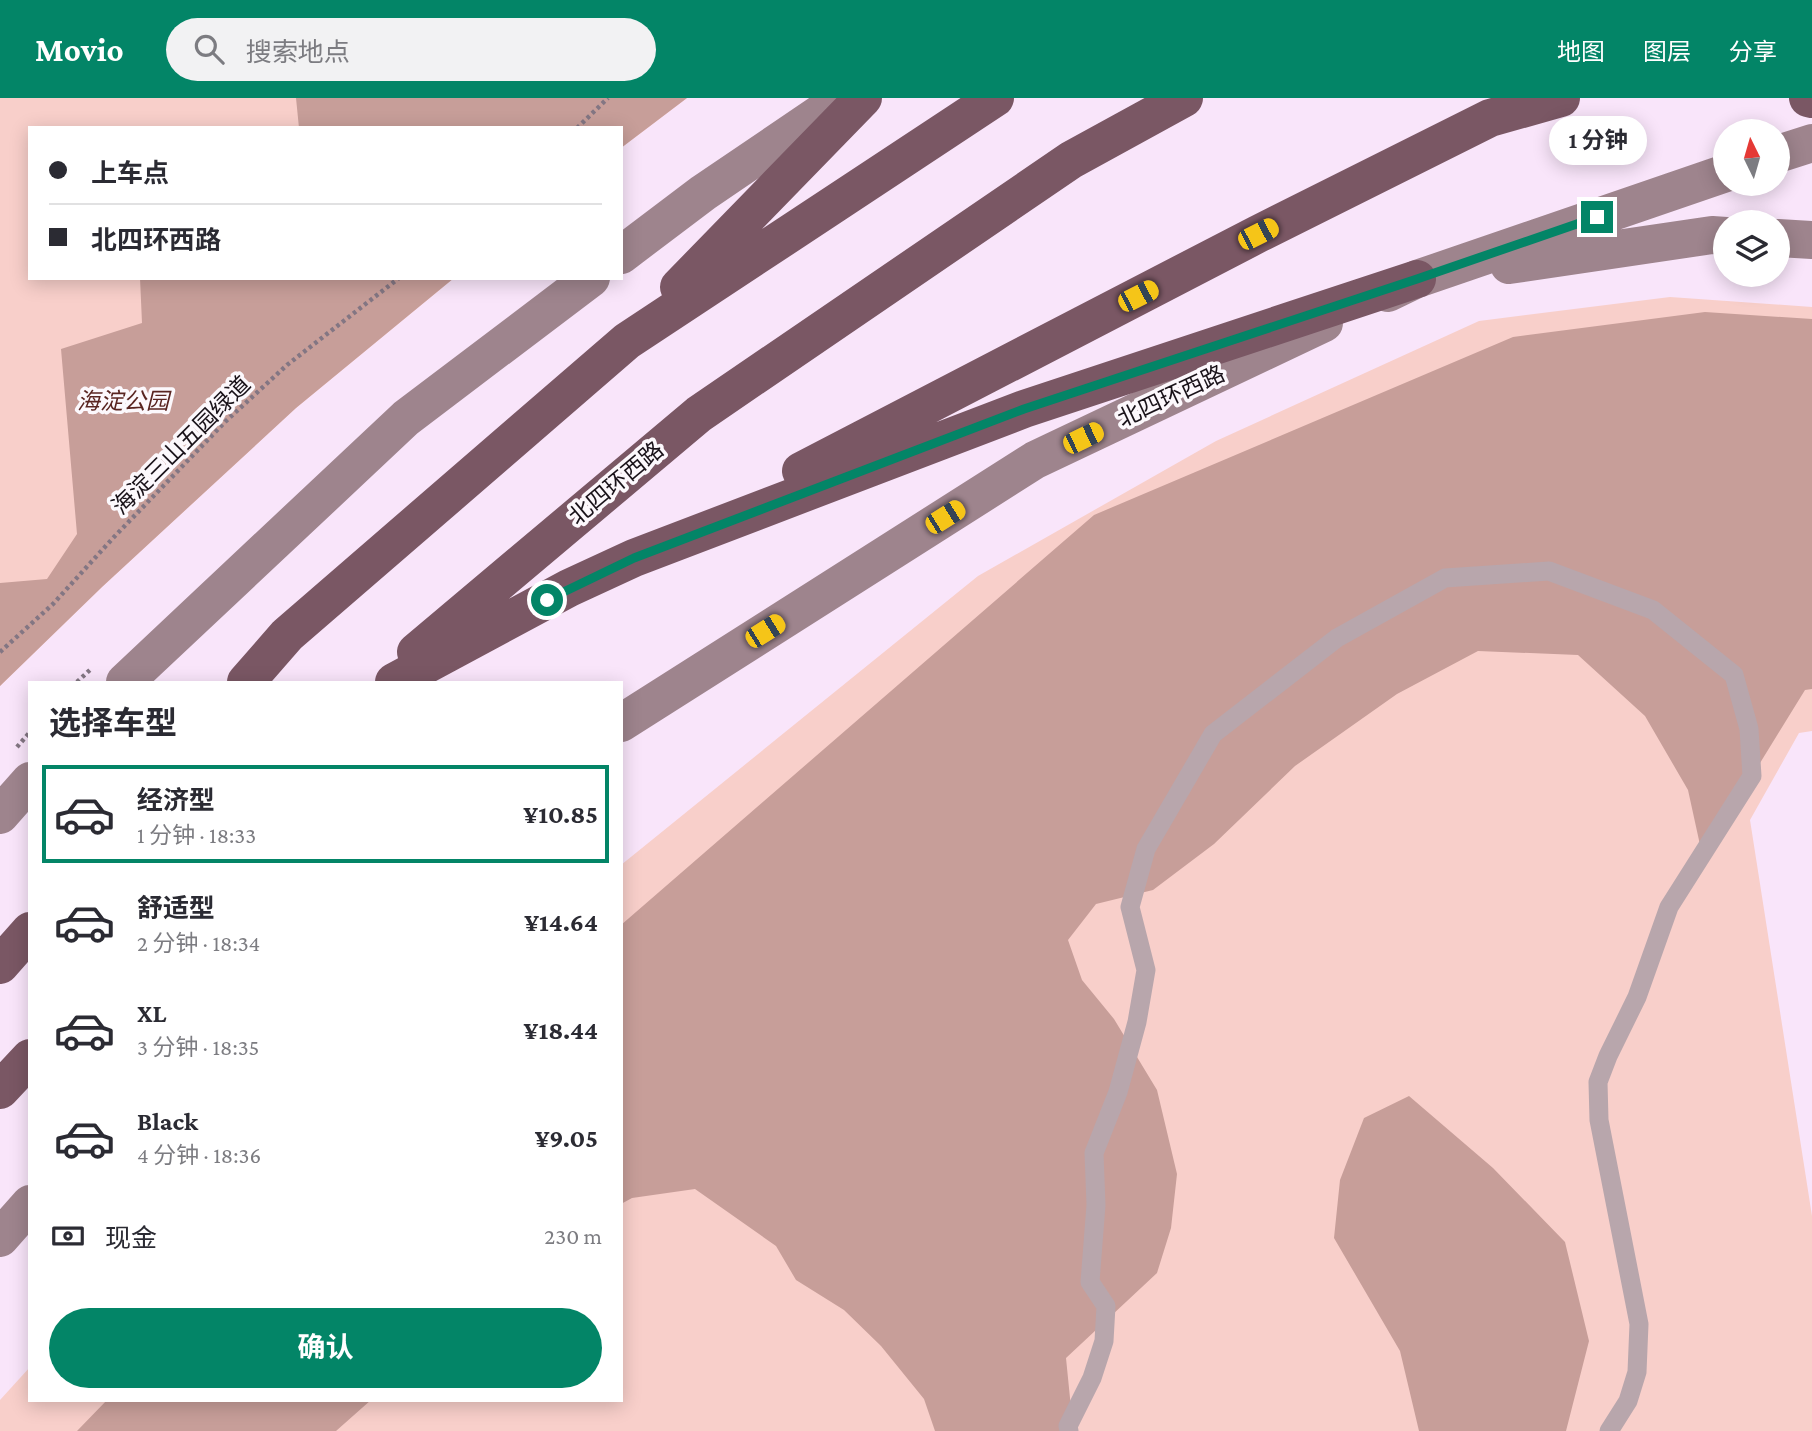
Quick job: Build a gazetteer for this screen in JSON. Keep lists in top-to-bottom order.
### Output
{
  "streets": {
    "highway": ["北四环西路"],
    "path": ["海淀三山五园绿道"]
  },
  "parks": ["海淀公园"],
  "north": "top",
  "page": {
    "header": "Movio",
    "search": "搜索地点",
    "nav": ["地图", "图层", "分享"],
    "bubble": "1 分钟",
    "banner": ["上车点", "北四环西路"],
    "heading": "选择车型",
    "list": [
      {
        "name": "经济型",
        "note": "1 分钟 · 18:33",
        "value": "¥10.85"
      },
      {
        "name": "舒适型",
        "note": "2 分钟 · 18:34",
        "value": "¥14.64"
      },
      {
        "name": "XL",
        "note": "3 分钟 · 18:35",
        "value": "¥18.44"
      },
      {
        "name": "Black",
        "note": "4 分钟 · 18:36",
        "value": "¥9.05"
      }
    ],
    "pay": ["现金", "230 m"],
    "buttons": "确认"
  }
}
